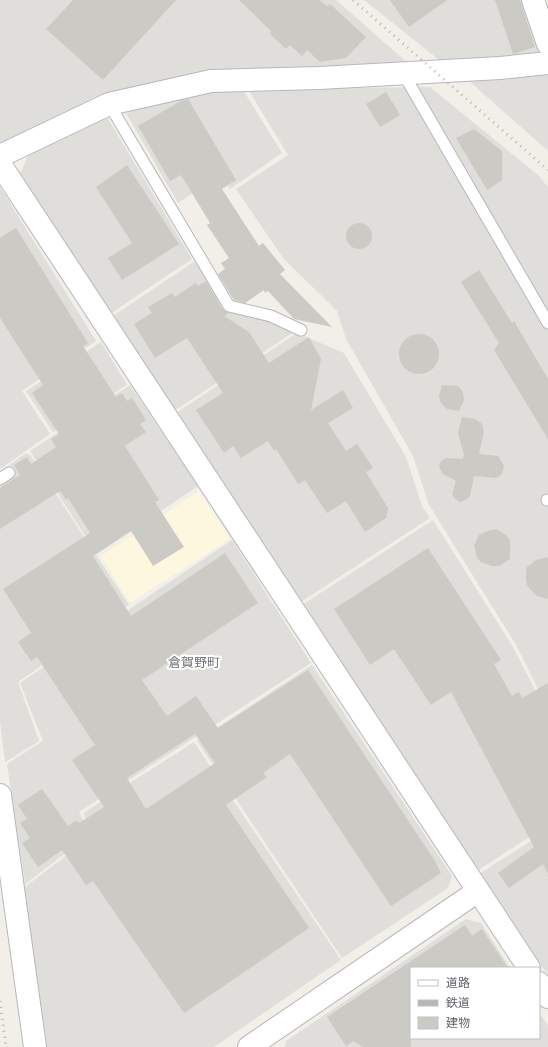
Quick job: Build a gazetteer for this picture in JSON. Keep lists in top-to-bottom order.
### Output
{
  "districts": ["倉賀野町"],
  "legend": ["道路", "鉄道", "建物"]
}
